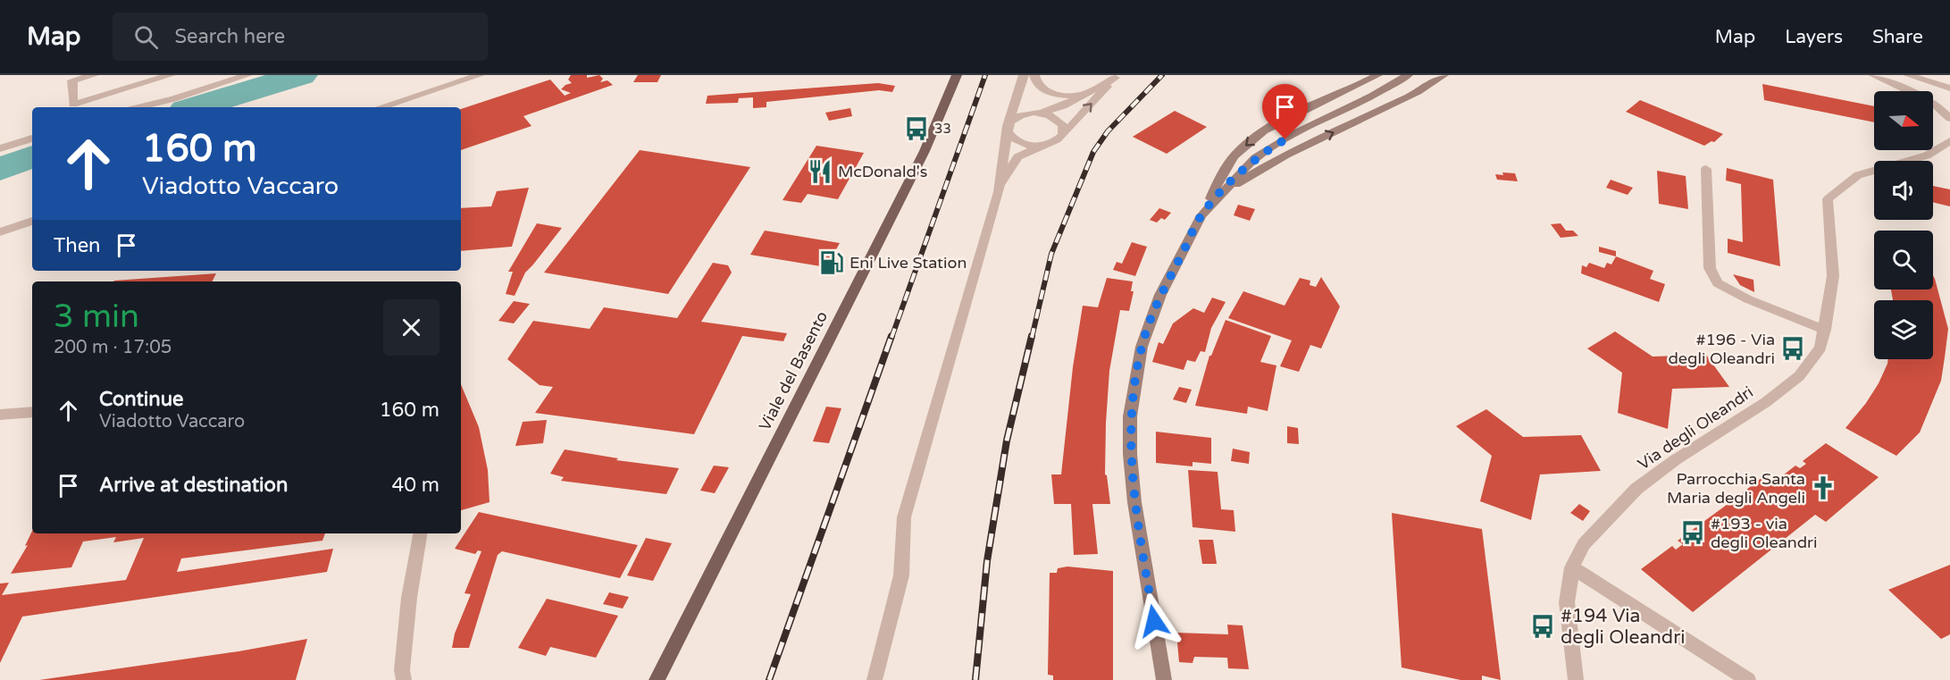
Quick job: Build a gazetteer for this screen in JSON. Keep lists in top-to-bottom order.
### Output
{
  "streets": {
    "main road": ["Viale del Basento"],
    "street": ["Via degli Oleandri"]
  },
  "places": {
    "bus stop": [
      "33",
      "#196 - Via degli Oleandri",
      "#193 - via degli Oleandri",
      "#194 Via degli Oleandri"
    ],
    "restaurant": ["McDonald's"],
    "fuel station": ["Eni Live Station"],
    "church": ["Parrocchia Santa Maria degli Angeli"]
  },
  "north": "right",
  "page": {
    "header": "Map",
    "search": "Search here",
    "nav": ["Map", "Layers", "Share"],
    "turn": ["160 m", "Viadotto Vaccaro"],
    "then": "Then",
    "heading": ["3 min", "200 m · 17:05"],
    "list": [
      {
        "name": "Continue",
        "note": "Viadotto Vaccaro",
        "value": "160 m"
      },
      {
        "name": "Arrive at destination",
        "value": "40 m"
      }
    ]
  }
}
